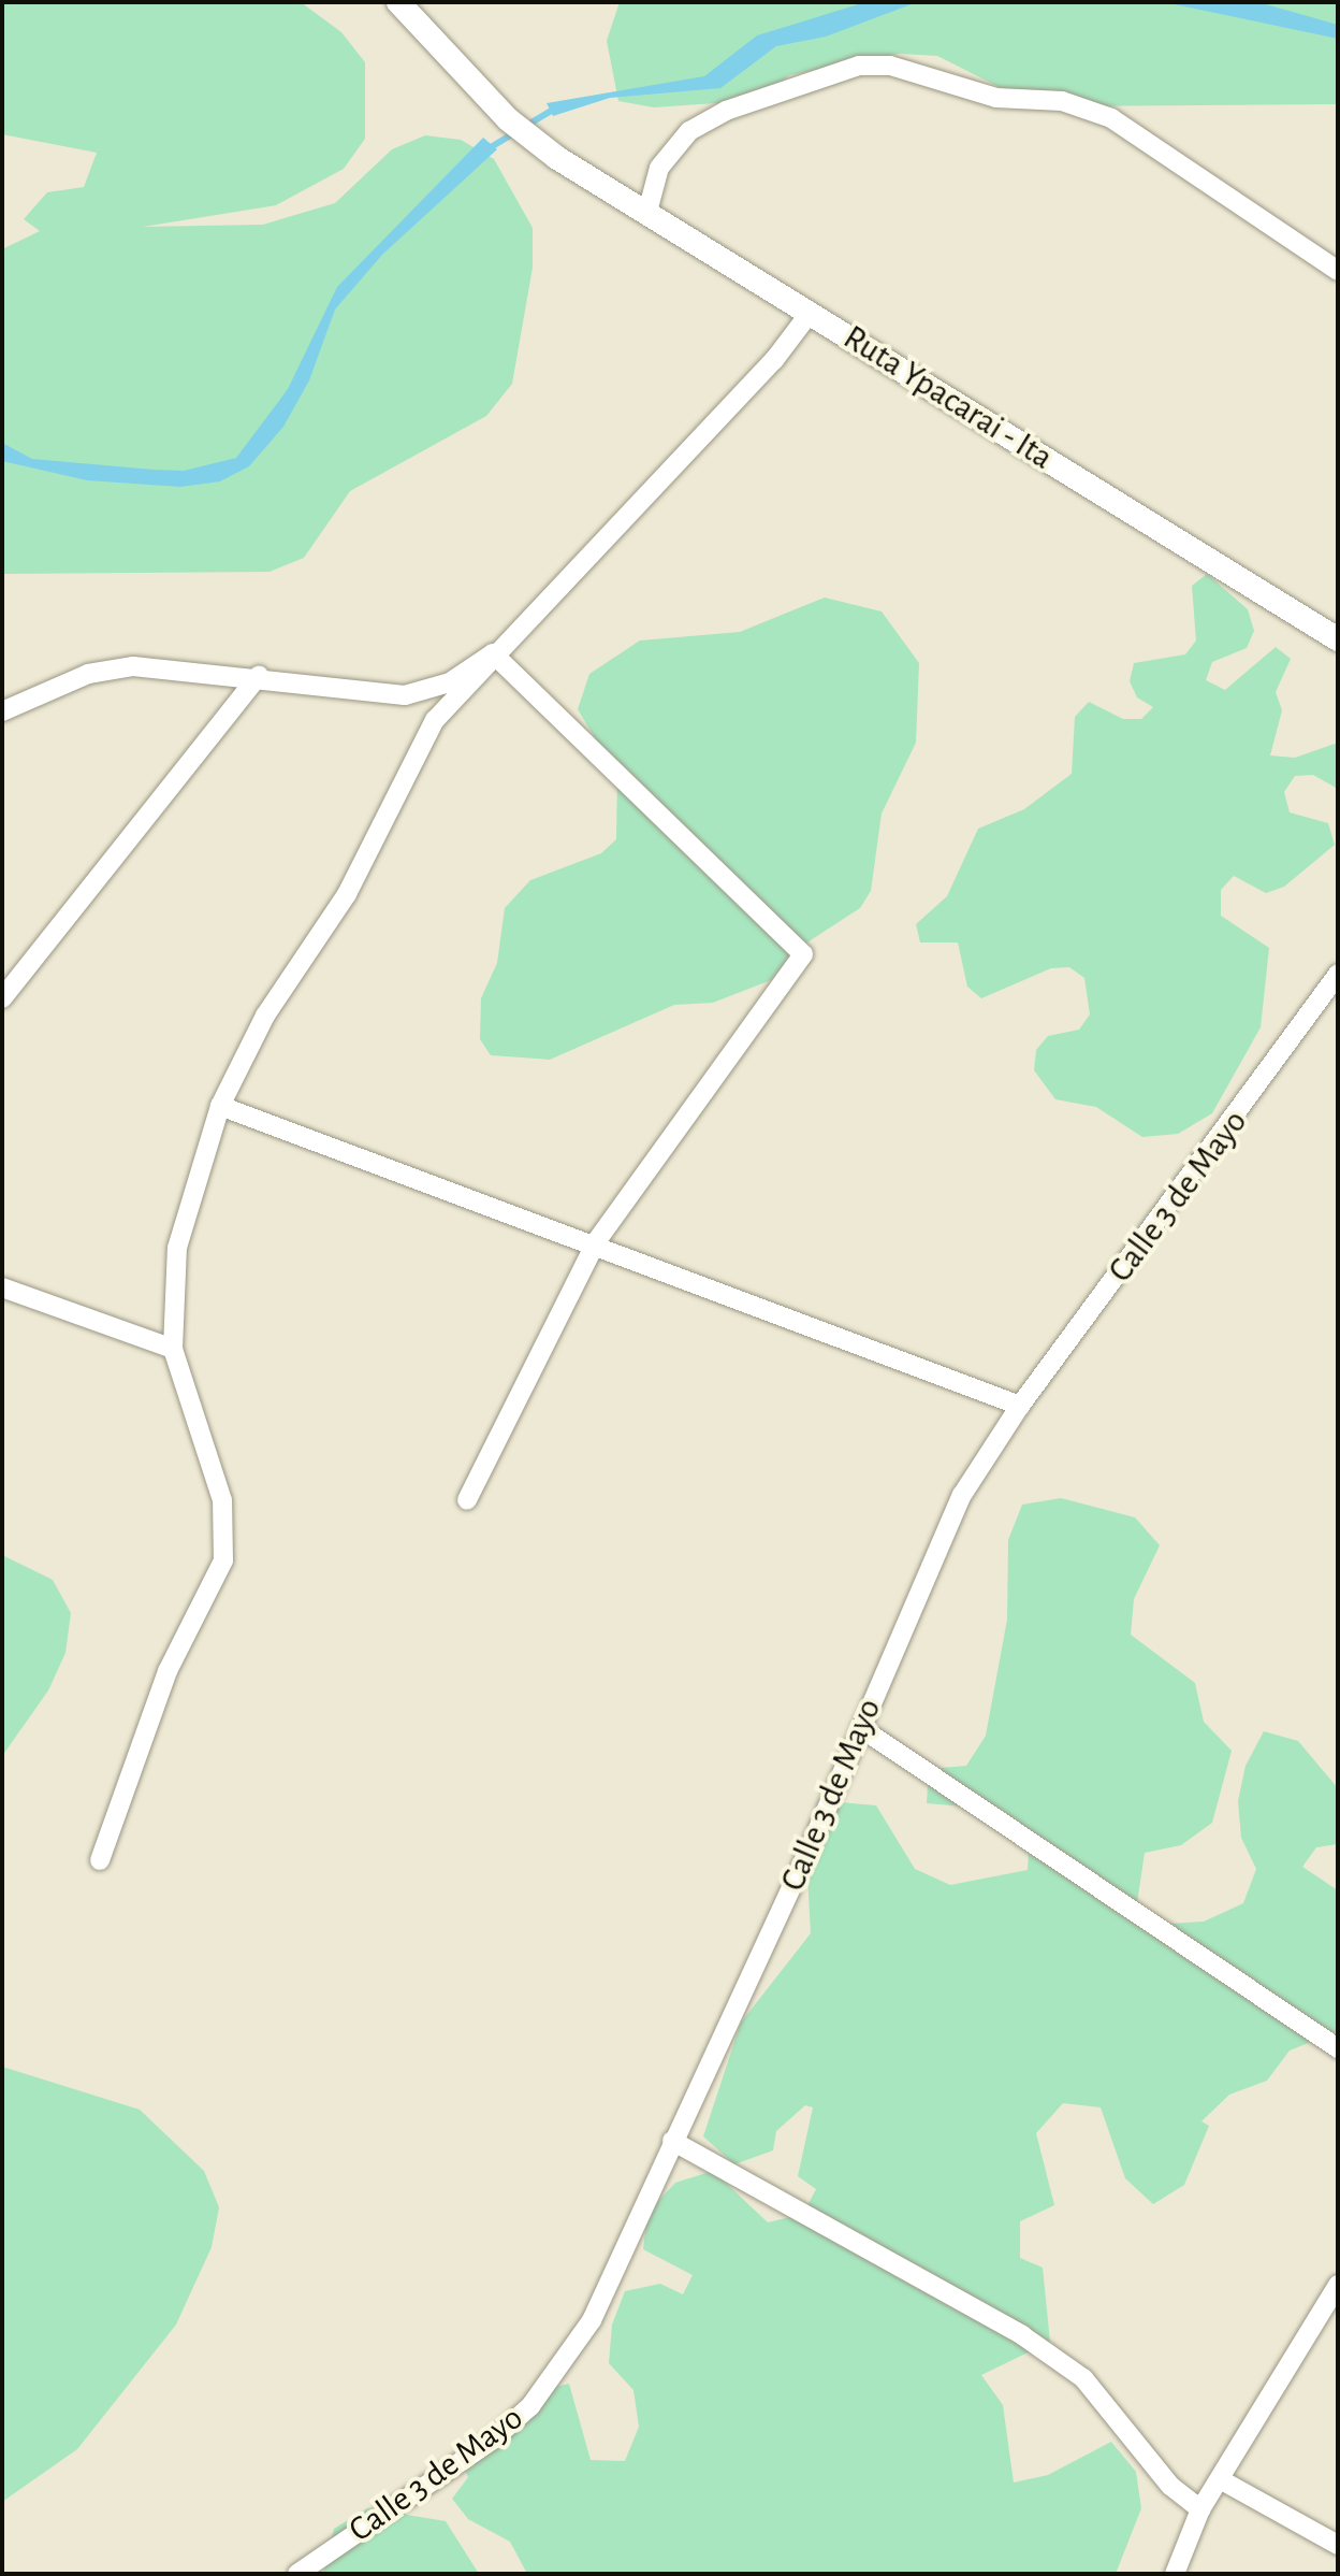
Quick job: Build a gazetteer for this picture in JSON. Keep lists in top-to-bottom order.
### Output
{
  "streets": {
    "street": ["Ruta Ypacarai - Ita", "Calle 3 de Mayo"]
  }
}
